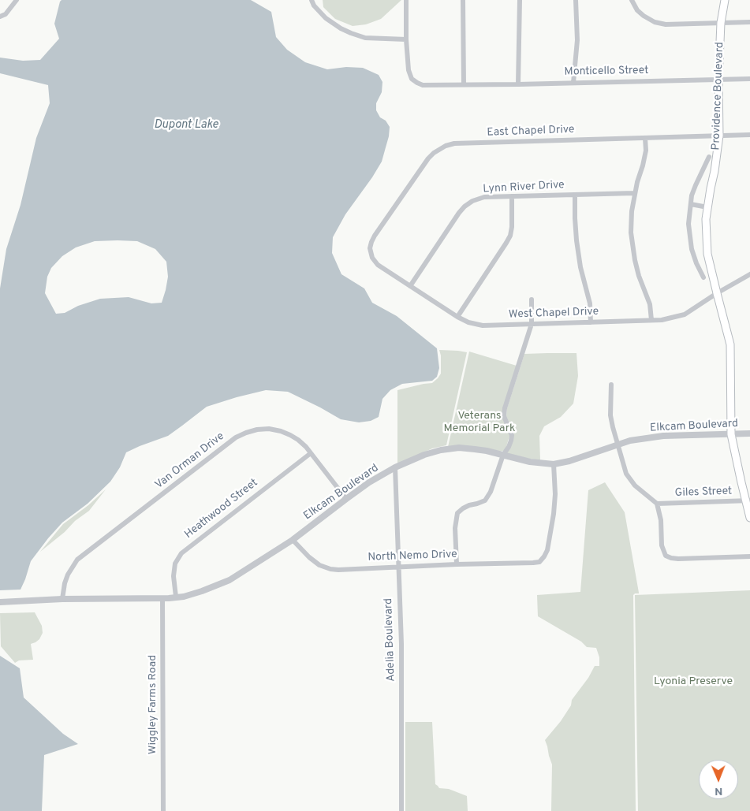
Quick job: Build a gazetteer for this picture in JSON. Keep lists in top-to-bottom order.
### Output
{
  "streets": {
    "main road": ["Providence Boulevard"],
    "street": [
      "Monticello Street",
      "East Chapel Drive",
      "Lynn River Drive",
      "West Chapel Drive",
      "Elkcam Boulevard",
      "Van Orman Drive",
      "Giles Street",
      "Heathwood Street",
      "North Nemo Drive",
      "Adelia Boulevard",
      "Wiggley Farms Road"
    ]
  },
  "crossings": [
    ["Monticello Street", "Providence Boulevard"],
    ["Providence Boulevard", "East Chapel Drive"],
    ["Providence Boulevard", "West Chapel Drive"],
    ["Providence Boulevard", "Elkcam Boulevard"],
    ["Providence Boulevard", "Giles Street"],
    ["East Chapel Drive", "West Chapel Drive"],
    ["Lynn River Drive", "West Chapel Drive"],
    ["Elkcam Boulevard", "Van Orman Drive"],
    ["Elkcam Boulevard", "Heathwood Street"],
    ["Elkcam Boulevard", "North Nemo Drive"],
    ["Elkcam Boulevard", "Adelia Boulevard"],
    ["Elkcam Boulevard", "Wiggley Farms Road"],
    ["Van Orman Drive", "Heathwood Street"],
    ["North Nemo Drive", "Adelia Boulevard"]
  ],
  "water": ["Dupont Lake"],
  "parks": ["Veterans Memorial Park", "Lyonia Preserve"],
  "north": "bottom"
}
